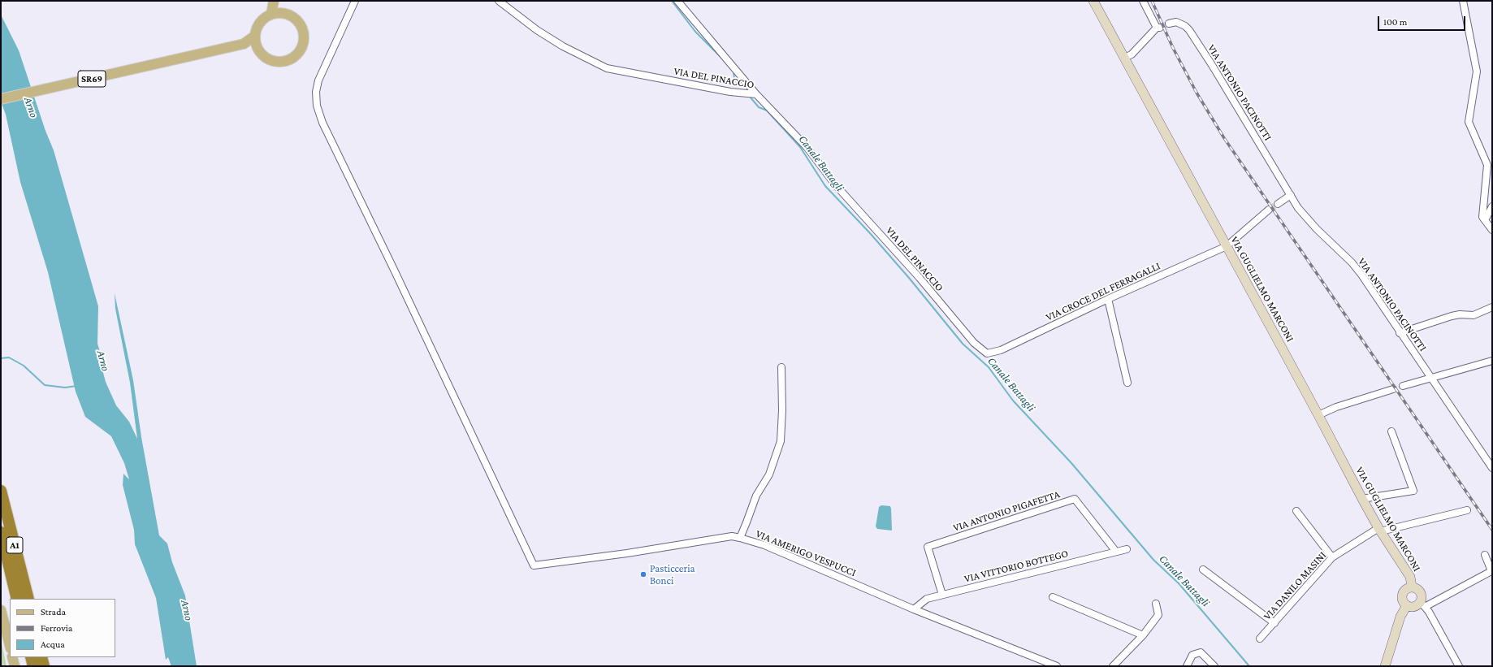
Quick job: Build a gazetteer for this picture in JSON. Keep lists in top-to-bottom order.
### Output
{
  "streets": {
    "highway": ["A1"],
    "main road": ["SR69"],
    "street": [
      "VIA DEL PINACCIO",
      "VIA ANTONIO PACINOTTI",
      "VIA GUGLIELMO MARCONI",
      "VIA CROCE DEL FERRAGALLI",
      "VIA ANTONIO PIGAFETTA",
      "VIA AMERIGO VESPUCCI",
      "VIA VITTORIO BOTTEGO",
      "VIA DANILO MASINI"
    ]
  },
  "crossings": [
    ["VIA DEL PINACCIO", "VIA CROCE DEL FERRAGALLI"],
    ["VIA GUGLIELMO MARCONI", "VIA CROCE DEL FERRAGALLI"],
    ["VIA GUGLIELMO MARCONI", "VIA DANILO MASINI"],
    ["VIA ANTONIO PIGAFETTA", "VIA VITTORIO BOTTEGO"],
    ["VIA AMERIGO VESPUCCI", "VIA VITTORIO BOTTEGO"]
  ],
  "water": ["Arno", "Canale Battagli"],
  "places": ["Pasticceria Bonci"],
  "legend": ["Strada", "Ferrovia", "Acqua"],
  "scale_bar": "100 m"
}
